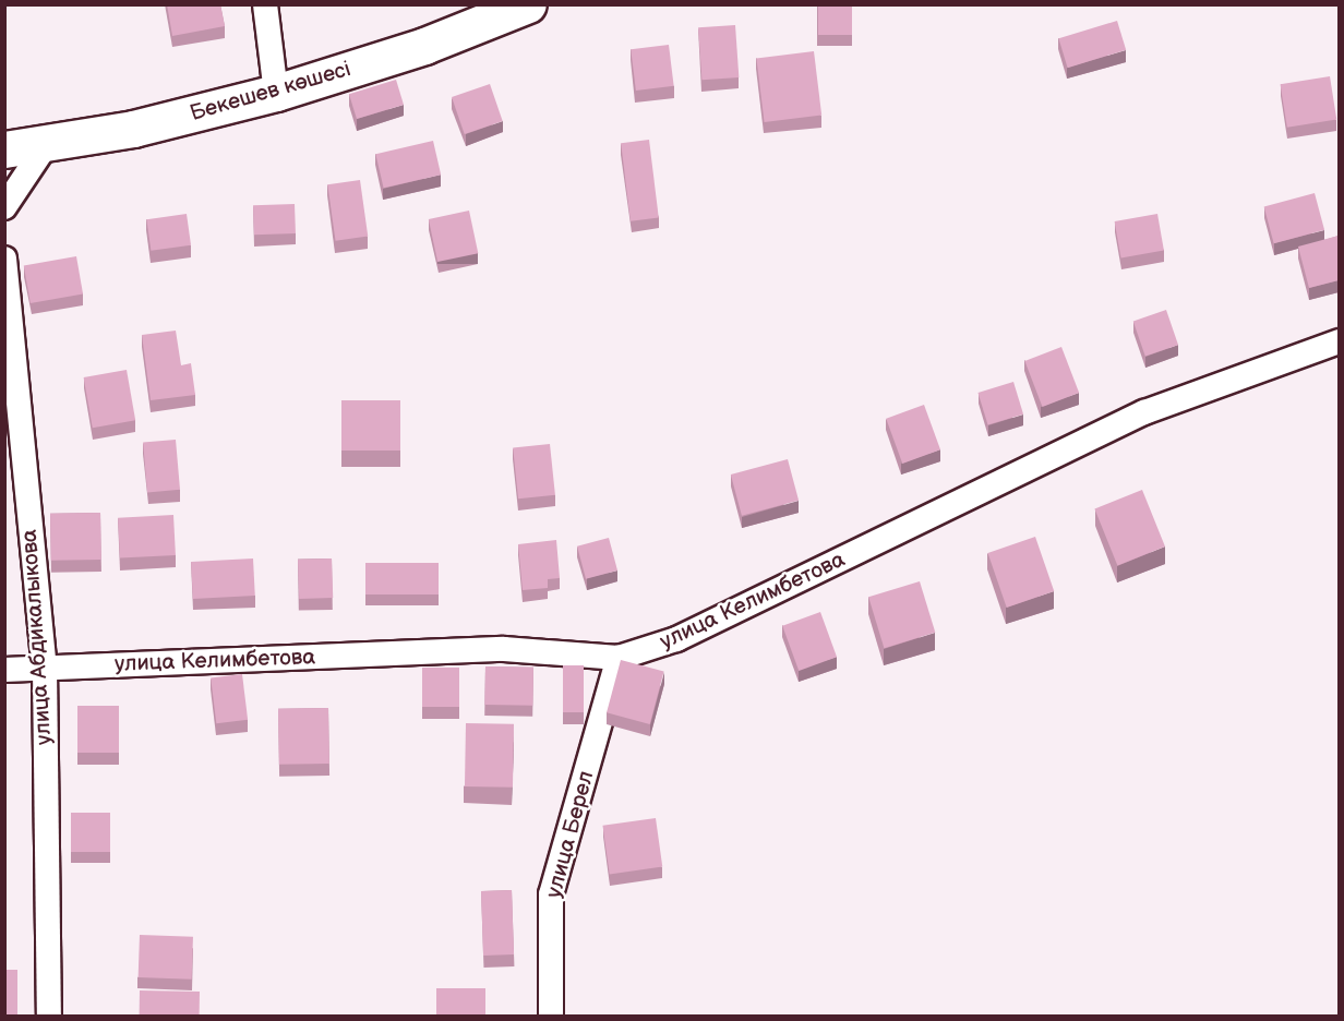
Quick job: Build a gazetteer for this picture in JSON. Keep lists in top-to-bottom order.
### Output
{
  "streets": {
    "main road": ["Бекешев көшесі"],
    "street": ["улица Келимбетова", "улица Абдикалыкова", "улица Берел"]
  },
  "crossings": [
    ["улица Келимбетова", "улица Абдикалыкова"],
    ["улица Келимбетова", "улица Берел"]
  ]
}
